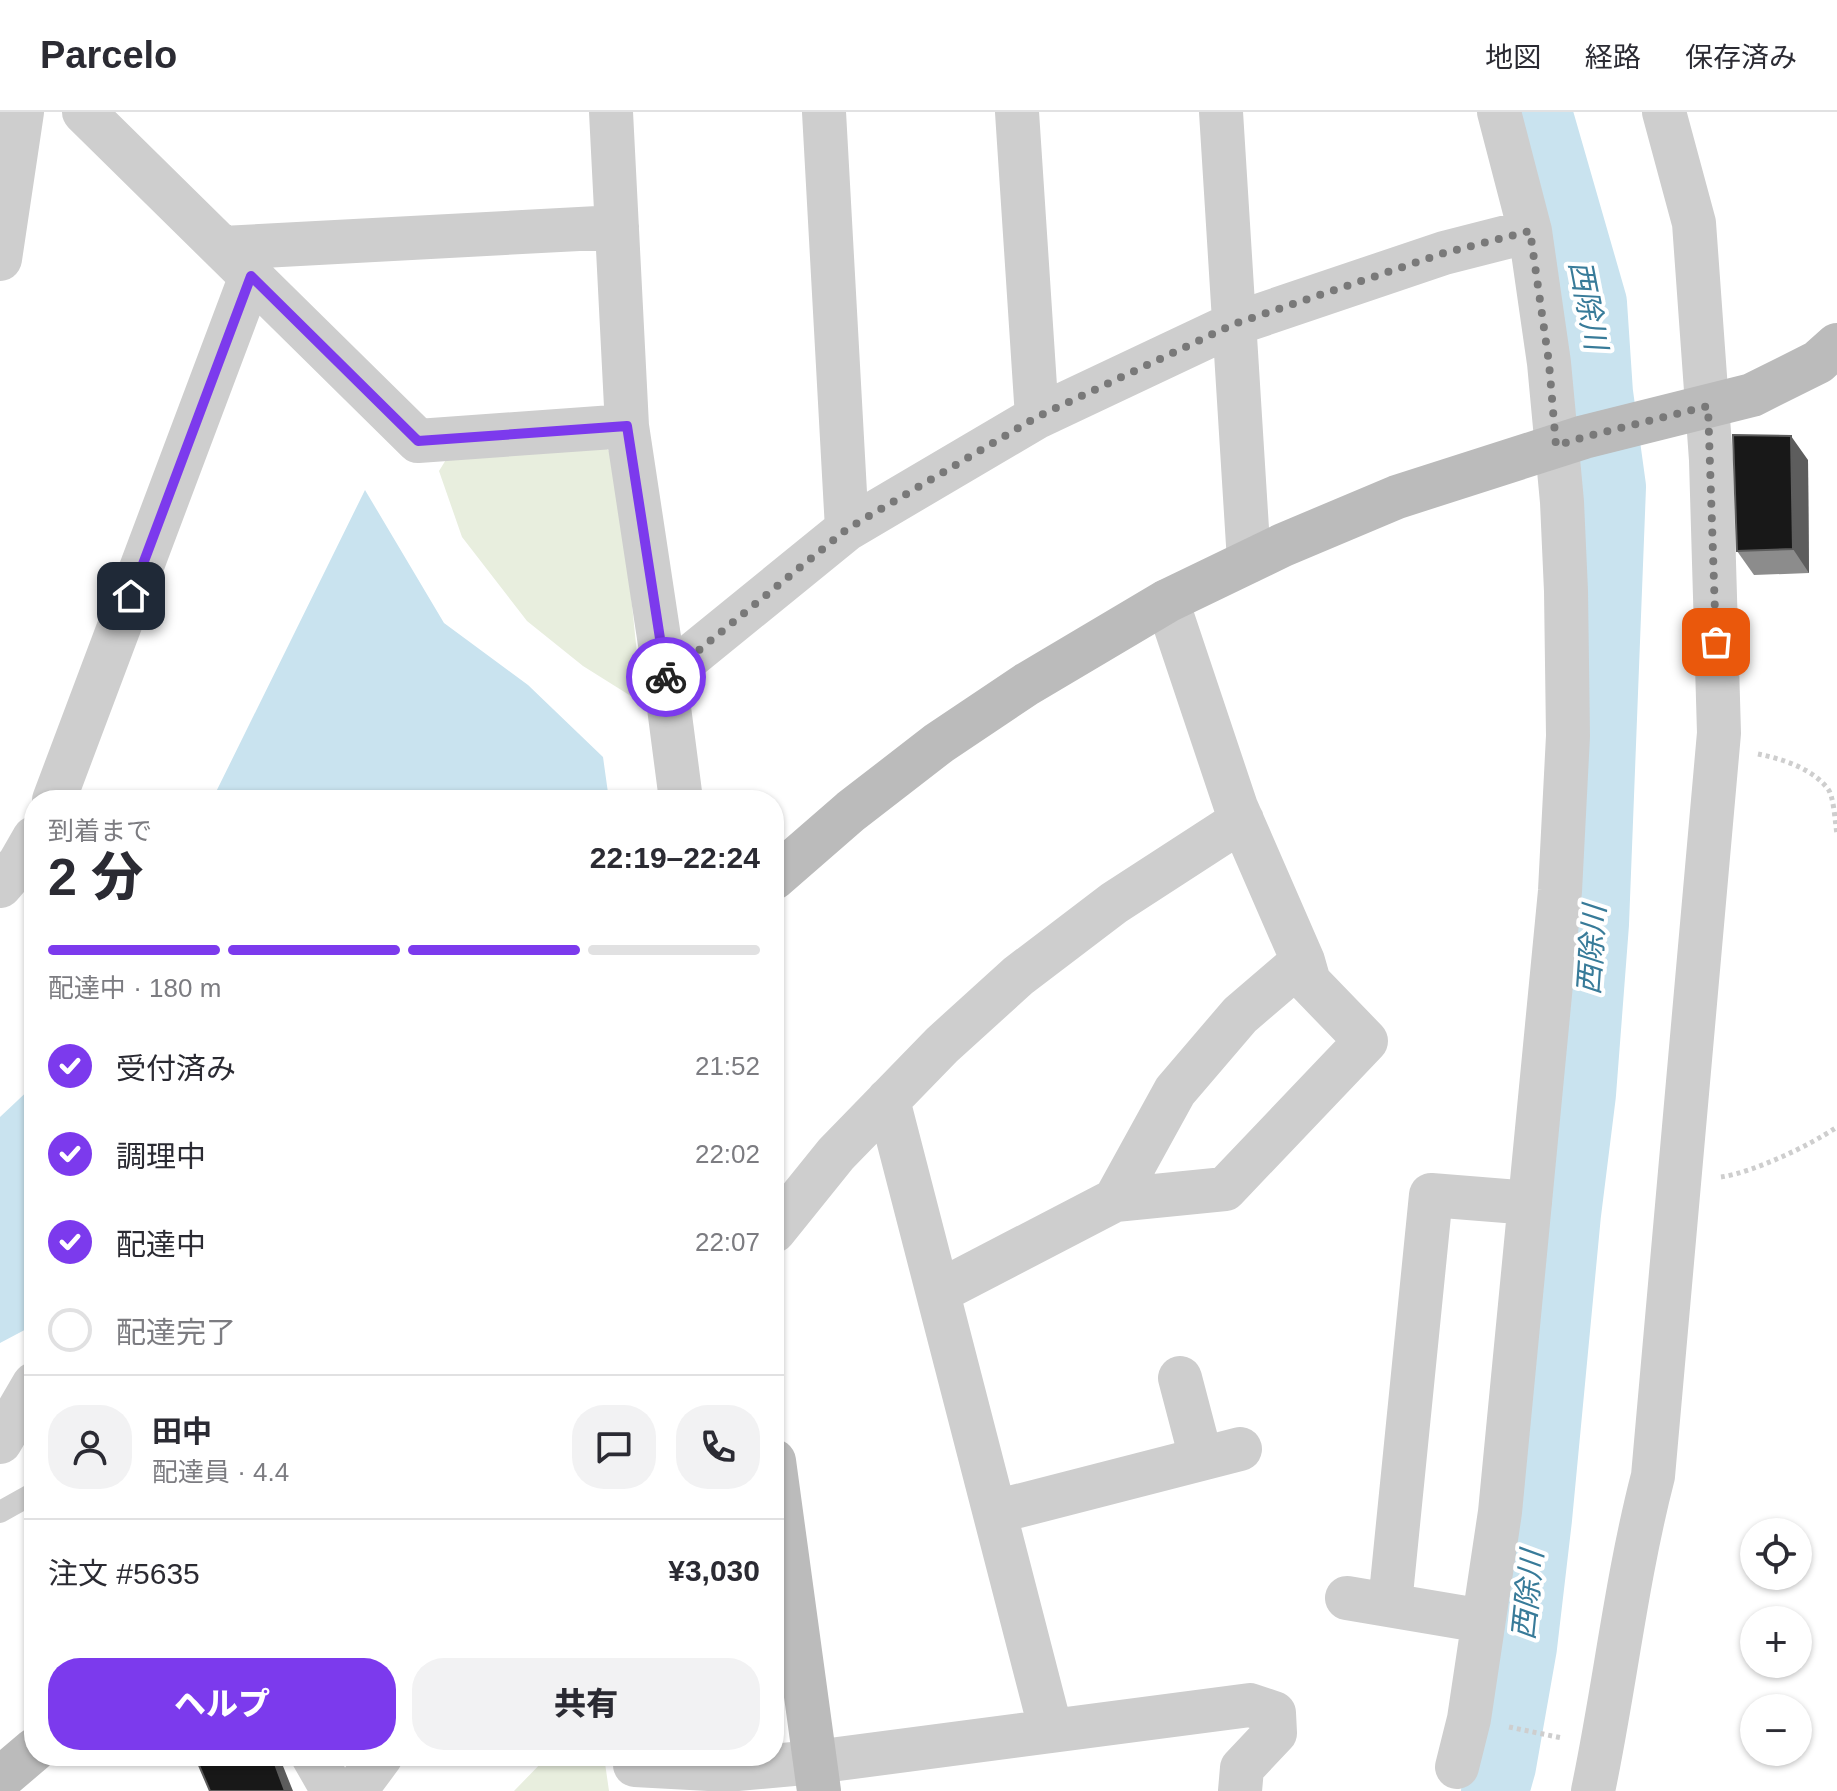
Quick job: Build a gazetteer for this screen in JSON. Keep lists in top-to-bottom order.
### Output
{
  "water": ["西除川"],
  "page": {
    "header": "Parcelo",
    "nav": ["地図", "経路", "保存済み"],
    "heading": ["2 分", "到着まで", "22:19–22:24"],
    "panel": [
      "田中",
      "配達員 · 4.4",
      "注文 #5635",
      "¥3,030"
    ],
    "bar": "配達中 · 180 m",
    "list": [
      ["受付済み", "21:52"],
      ["調理中", "22:02"],
      ["配達中", "22:07"],
      "配達完了"
    ],
    "map_buttons": ["+", "−"],
    "buttons": ["ヘルプ", "共有"]
  }
}
